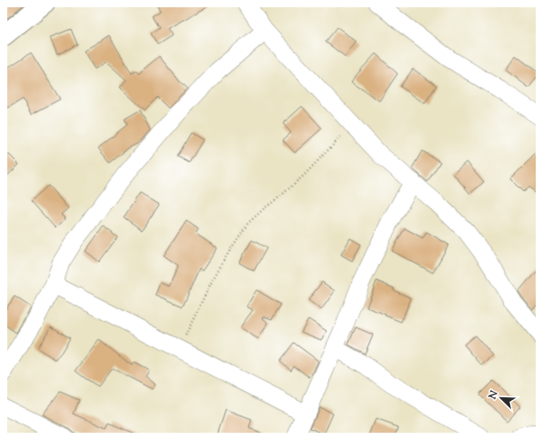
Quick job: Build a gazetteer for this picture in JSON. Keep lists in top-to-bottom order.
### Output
{
  "north": "top left"
}
